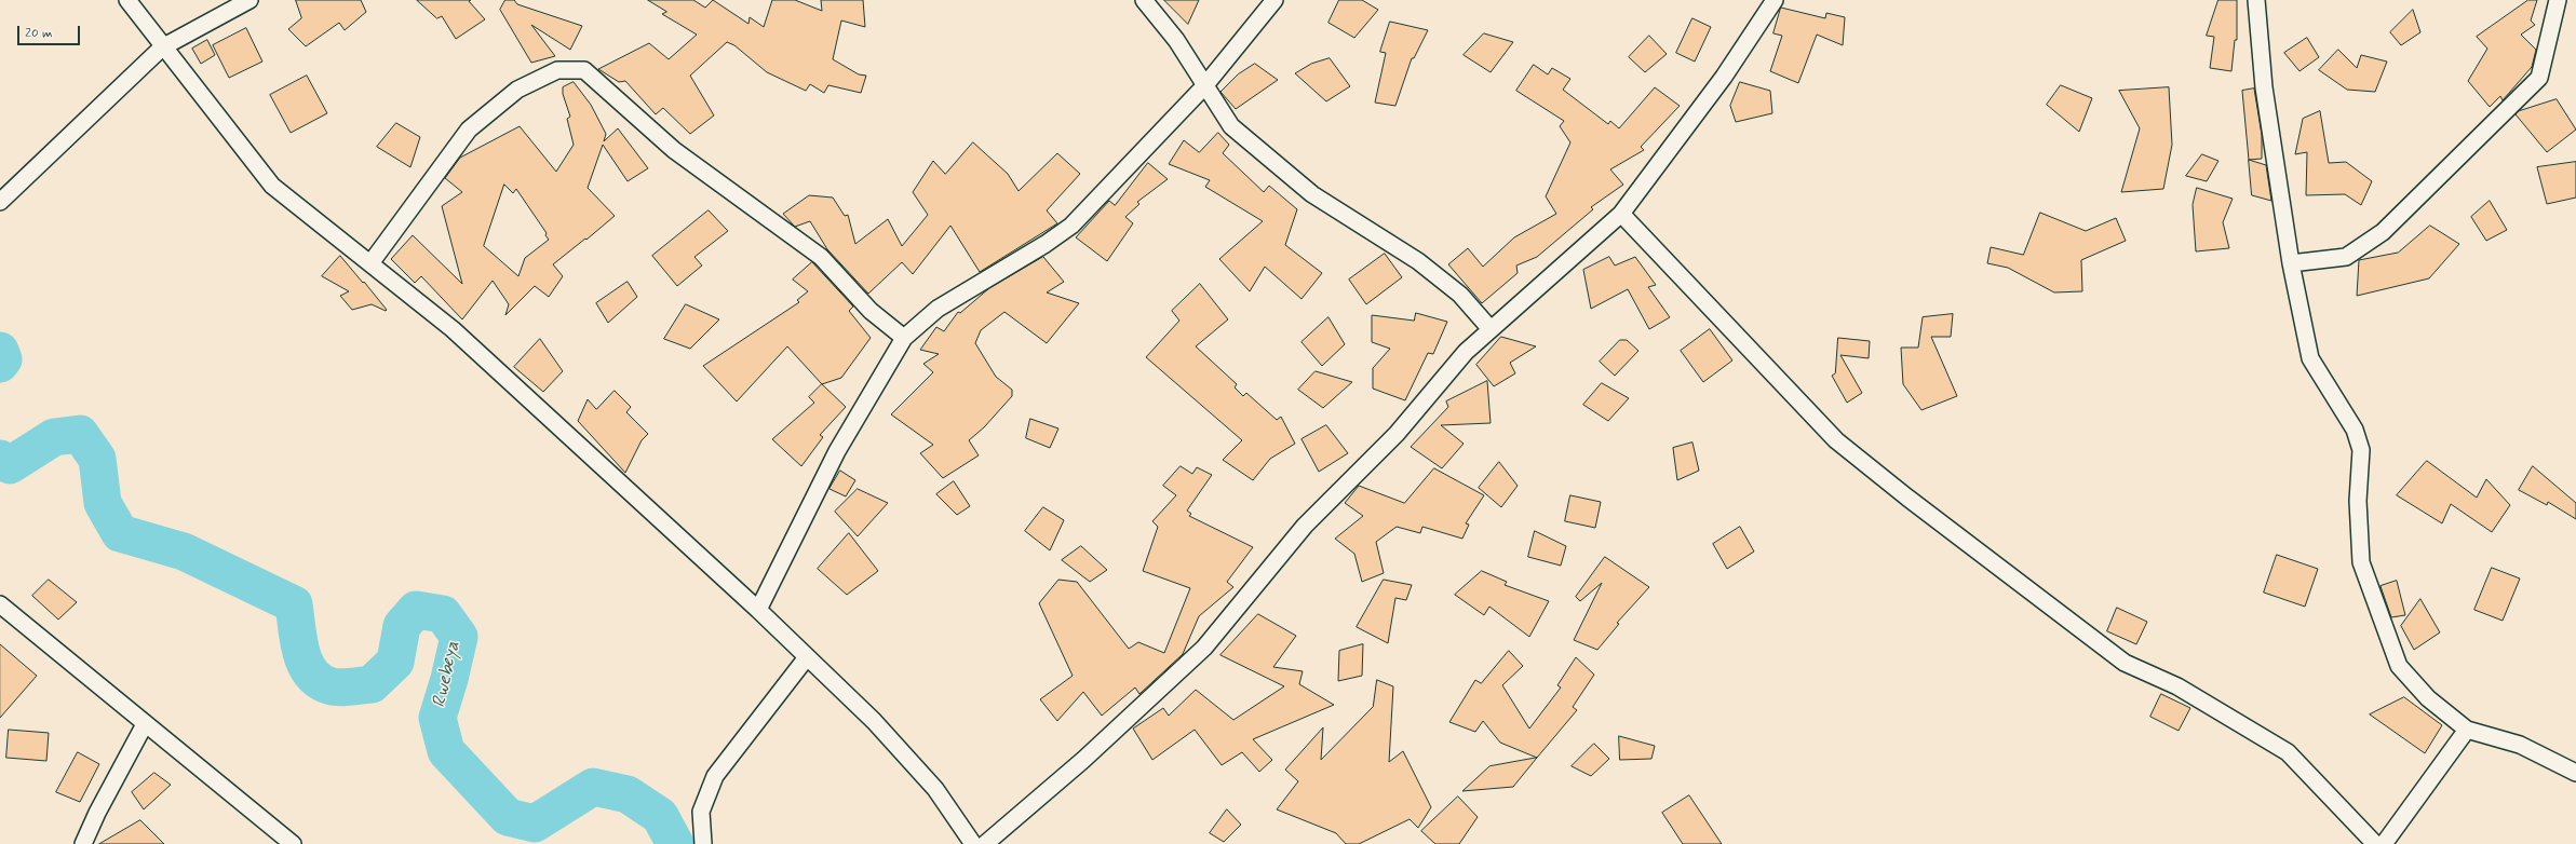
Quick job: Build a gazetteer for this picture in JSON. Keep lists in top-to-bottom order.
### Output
{
  "water": ["Rwebeya"],
  "scale_bar": "20 m"
}
